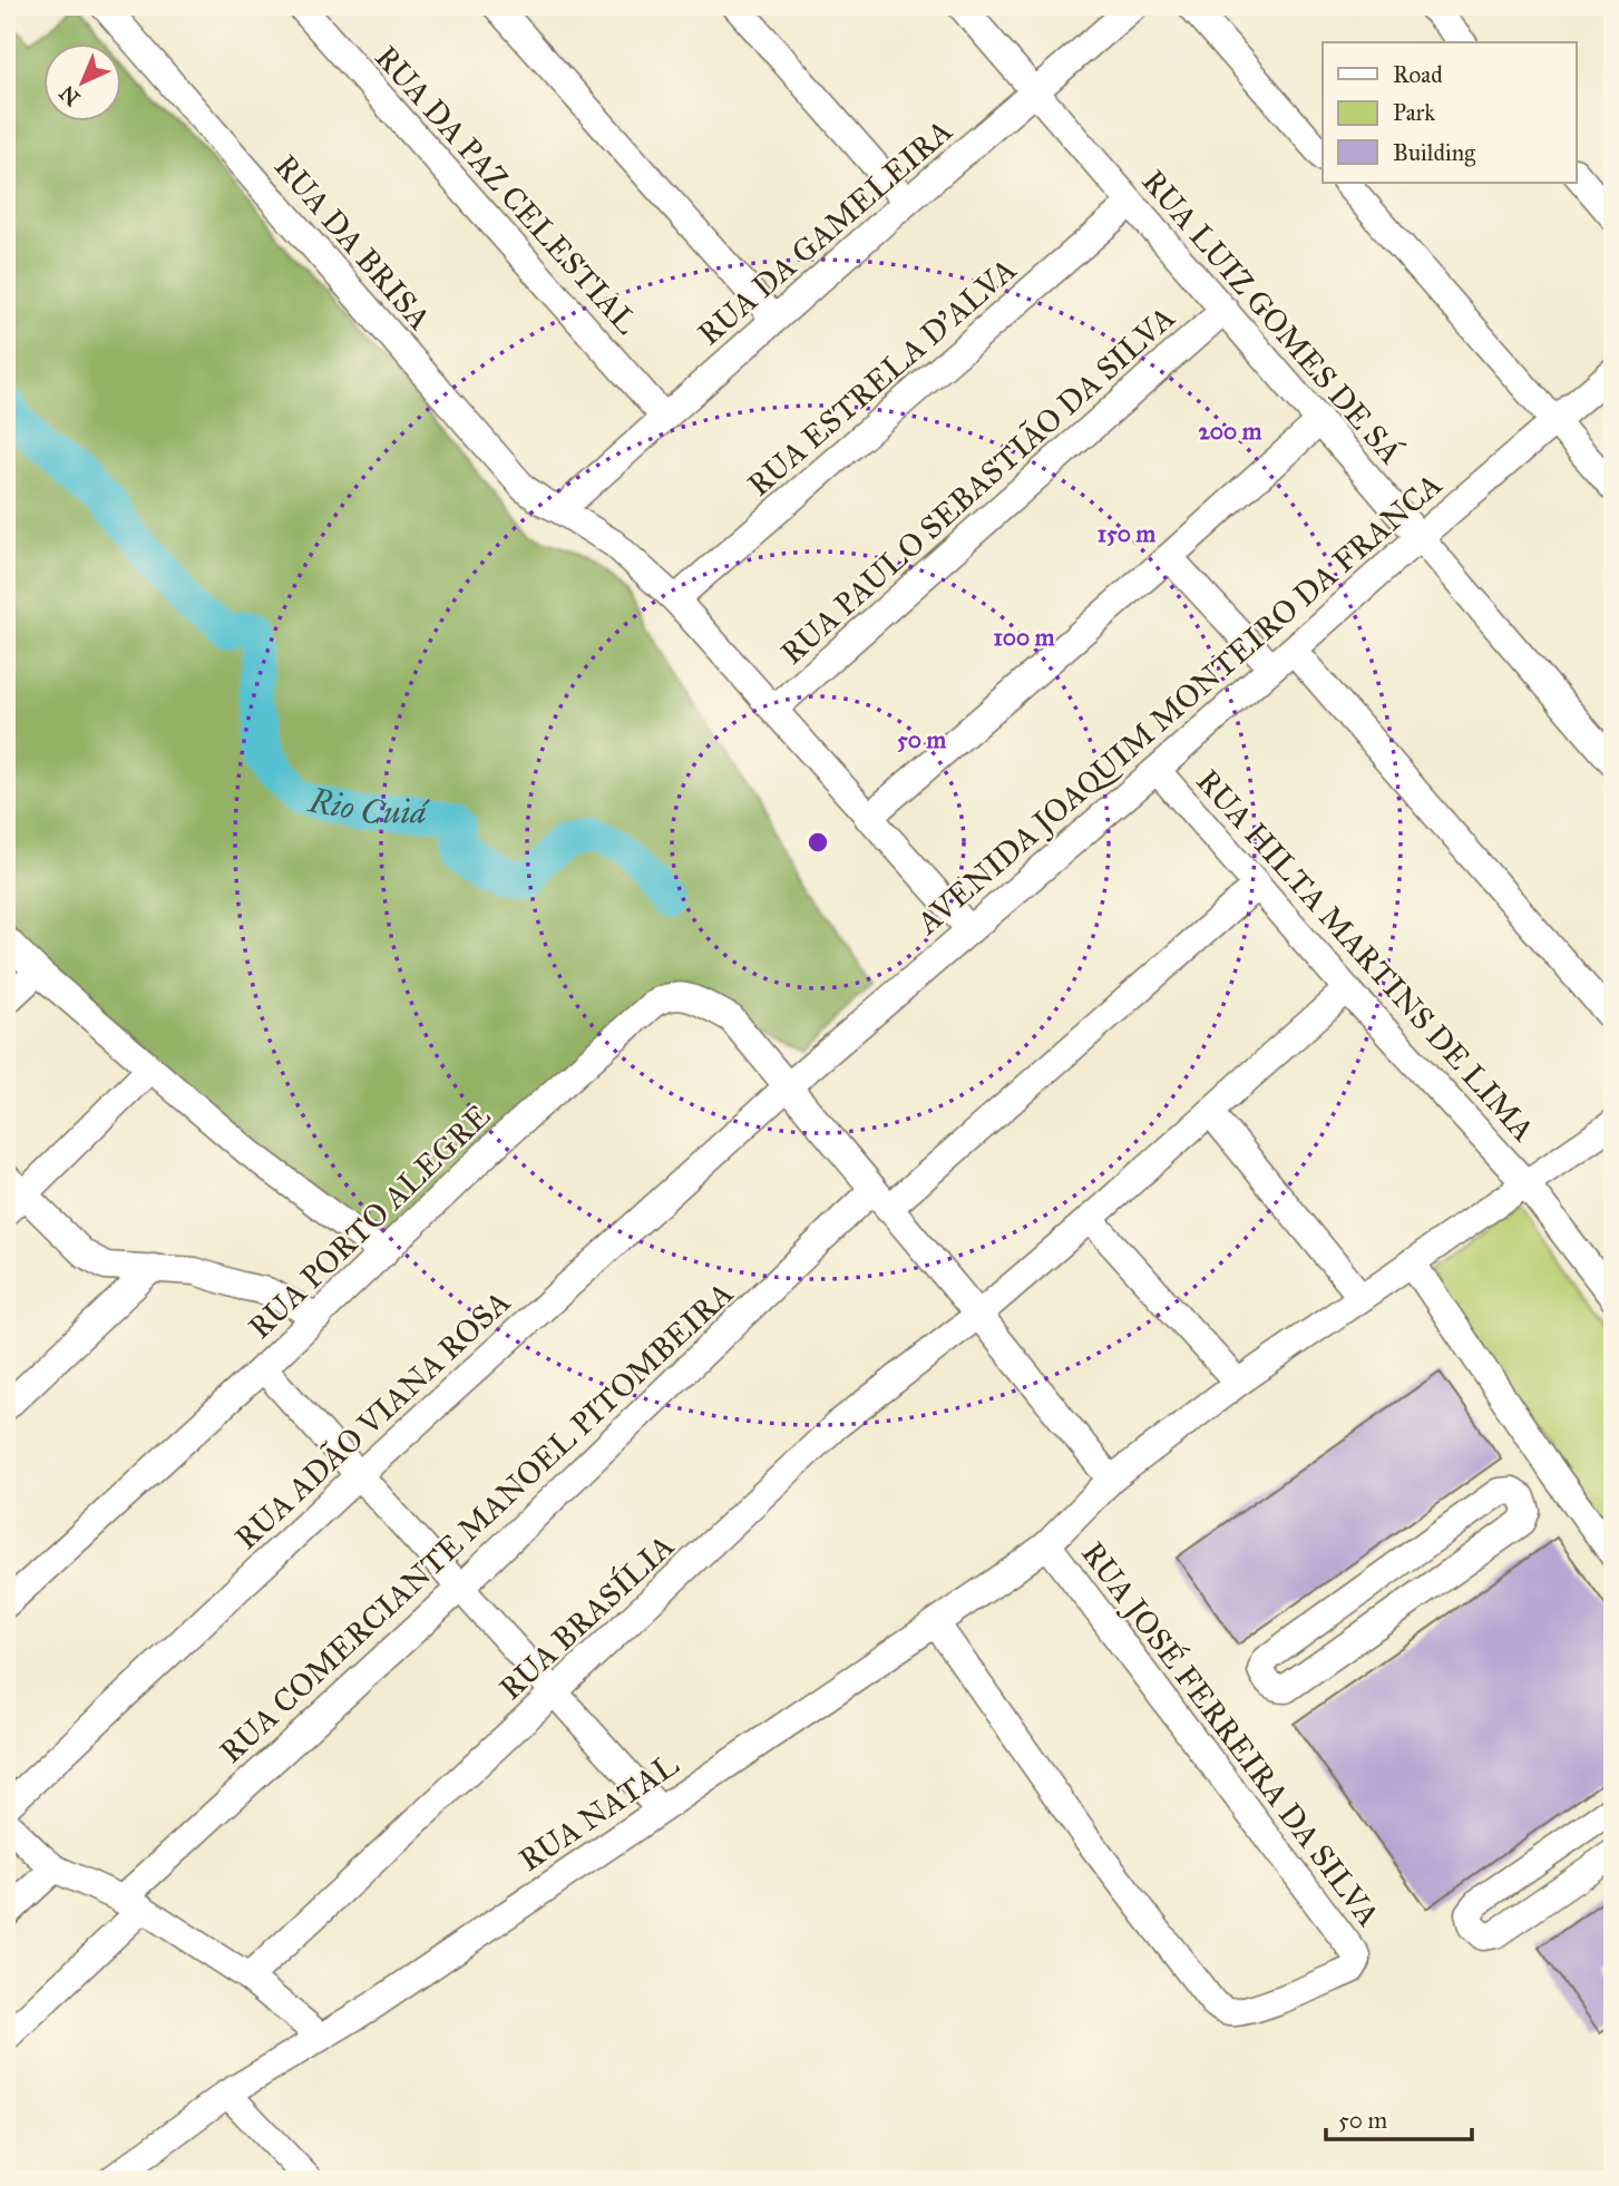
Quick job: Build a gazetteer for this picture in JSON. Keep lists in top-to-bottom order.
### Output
{
  "streets": {
    "street": [
      "RUA DA PAZ CELESTIAL",
      "RUA DA GAMELEIRA",
      "RUA DA BRISA",
      "RUA LUIZ GOMES DE SÁ",
      "RUA ESTRELA D'ALVA",
      "RUA PAULO SEBASTIÃO DA SILVA",
      "AVENIDA JOAQUIM MONTEIRO DA FRANCA",
      "RUA HILTA MARTINS DE LIMA",
      "RUA PORTO ALEGRE",
      "RUA ADÃO VIANA ROSA",
      "RUA COMERCIANTE MANOEL PITOMBEIRA",
      "RUA BRASÍLIA",
      "RUA JOSÉ FERREIRA DA SILVA",
      "RUA NATAL"
    ]
  },
  "crossings": [
    ["RUA DA PAZ CELESTIAL", "RUA DA GAMELEIRA"],
    ["RUA DA GAMELEIRA", "RUA DA BRISA"],
    ["RUA DA GAMELEIRA", "RUA LUIZ GOMES DE SÁ"],
    ["RUA DA BRISA", "RUA ESTRELA D'ALVA"],
    ["RUA DA BRISA", "RUA PAULO SEBASTIÃO DA SILVA"],
    ["RUA DA BRISA", "AVENIDA JOAQUIM MONTEIRO DA FRANCA"],
    ["RUA LUIZ GOMES DE SÁ", "RUA ESTRELA D'ALVA"],
    ["RUA LUIZ GOMES DE SÁ", "RUA PAULO SEBASTIÃO DA SILVA"],
    ["RUA LUIZ GOMES DE SÁ", "AVENIDA JOAQUIM MONTEIRO DA FRANCA"],
    ["AVENIDA JOAQUIM MONTEIRO DA FRANCA", "RUA HILTA MARTINS DE LIMA"],
    ["AVENIDA JOAQUIM MONTEIRO DA FRANCA", "RUA PORTO ALEGRE"],
    ["AVENIDA JOAQUIM MONTEIRO DA FRANCA", "RUA ADÃO VIANA ROSA"],
    ["RUA HILTA MARTINS DE LIMA", "RUA COMERCIANTE MANOEL PITOMBEIRA"],
    ["RUA HILTA MARTINS DE LIMA", "RUA BRASÍLIA"],
    ["RUA HILTA MARTINS DE LIMA", "RUA NATAL"],
    ["RUA PORTO ALEGRE", "RUA ADÃO VIANA ROSA"],
    ["RUA PORTO ALEGRE", "RUA COMERCIANTE MANOEL PITOMBEIRA"],
    ["RUA PORTO ALEGRE", "RUA BRASÍLIA"],
    ["RUA PORTO ALEGRE", "RUA NATAL"],
    ["RUA JOSÉ FERREIRA DA SILVA", "RUA NATAL"]
  ],
  "water": ["Rio Cuiá"],
  "legend": ["Road", "Park", "Building"],
  "scale_bar": "50 m",
  "north": "bottom left",
  "rings": [
    "200 m",
    "150 m",
    "100 m",
    "50 m"
  ]
}
